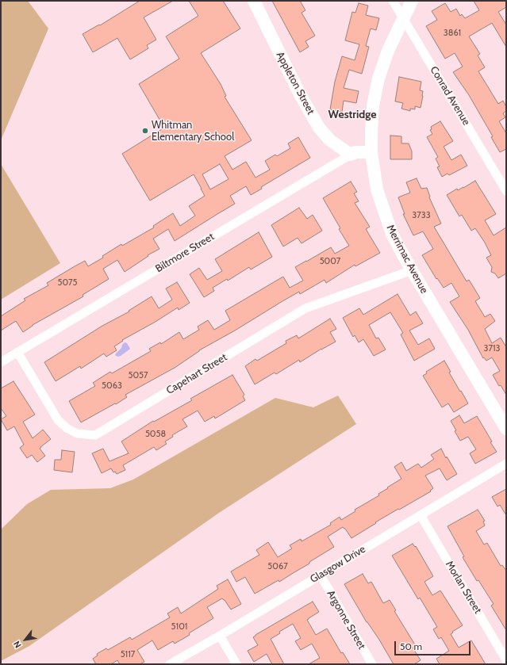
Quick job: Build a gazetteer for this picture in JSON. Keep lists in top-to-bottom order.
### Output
{
  "streets": {
    "street": [
      "Appleton Street",
      "Conrad Avenue",
      "Biltmore Street",
      "Merrimac Avenue",
      "Capehart Street",
      "Glasgow Drive",
      "Morlan Street",
      "Argonne Street"
    ]
  },
  "crossings": [
    ["Appleton Street", "Biltmore Street"],
    ["Conrad Avenue", "Merrimac Avenue"],
    ["Biltmore Street", "Merrimac Avenue"],
    ["Biltmore Street", "Capehart Street"],
    ["Merrimac Avenue", "Capehart Street"],
    ["Glasgow Drive", "Morlan Street"],
    ["Glasgow Drive", "Argonne Street"]
  ],
  "districts": ["Westridge"],
  "places": ["Whitman Elementary School"],
  "house_numbers": [
    "3861",
    "3733",
    "5007",
    "5075",
    "3713",
    "5057",
    "5063",
    "5058",
    "5067",
    "5101",
    "5117"
  ],
  "scale_bar": "50 m",
  "north": "bottom left"
}
